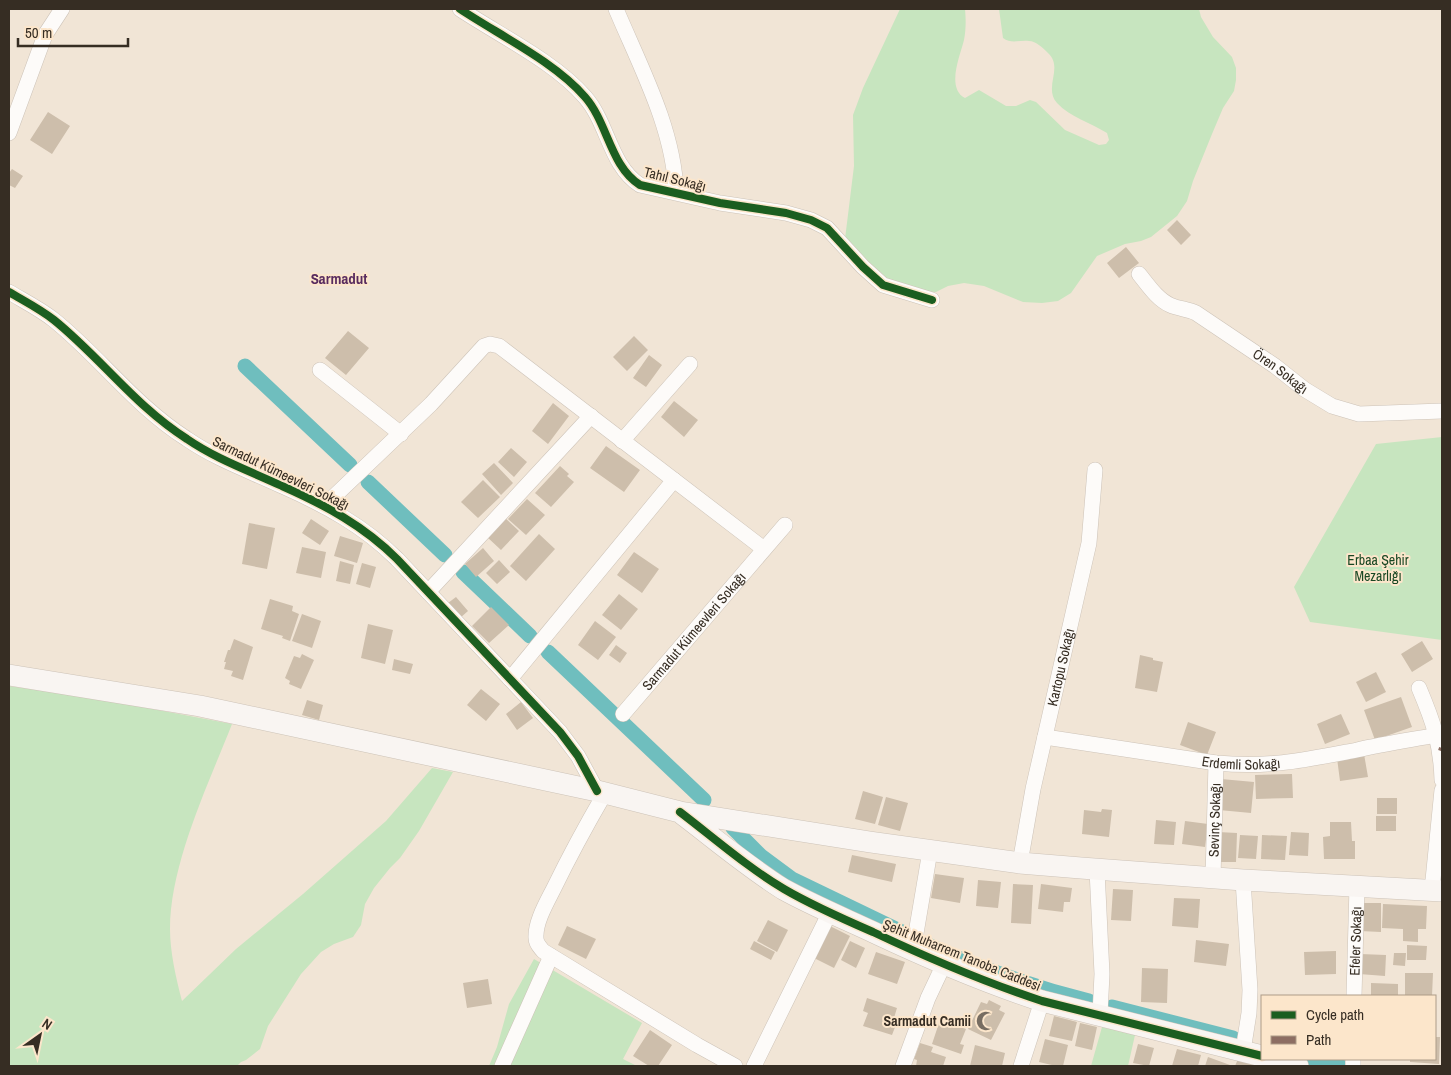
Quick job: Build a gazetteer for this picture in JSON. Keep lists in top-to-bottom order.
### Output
{
  "streets": {
    "main road": ["Şehit Muharrem Tanoba Caddesi"],
    "street": [
      "Tahıl Sokağı",
      "Ören Sokağı",
      "Sarmadut Kümeevleri Sokağı",
      "Kartopu Sokağı",
      "Erdemli Sokağı",
      "Sevinç Sokağı",
      "Efeler Sokağı"
    ]
  },
  "crossings": [
    ["Kartopu Sokağı", "Erdemli Sokağı"],
    ["Erdemli Sokağı", "Sevinç Sokağı"]
  ],
  "districts": ["Sarmadut"],
  "parks": ["Erbaa Şehir Mezarlığı"],
  "places": {
    "mosque": ["Sarmadut Camii"]
  },
  "legend": ["Cycle path", "Path"],
  "scale_bar": "50 m",
  "north": "top right"
}
